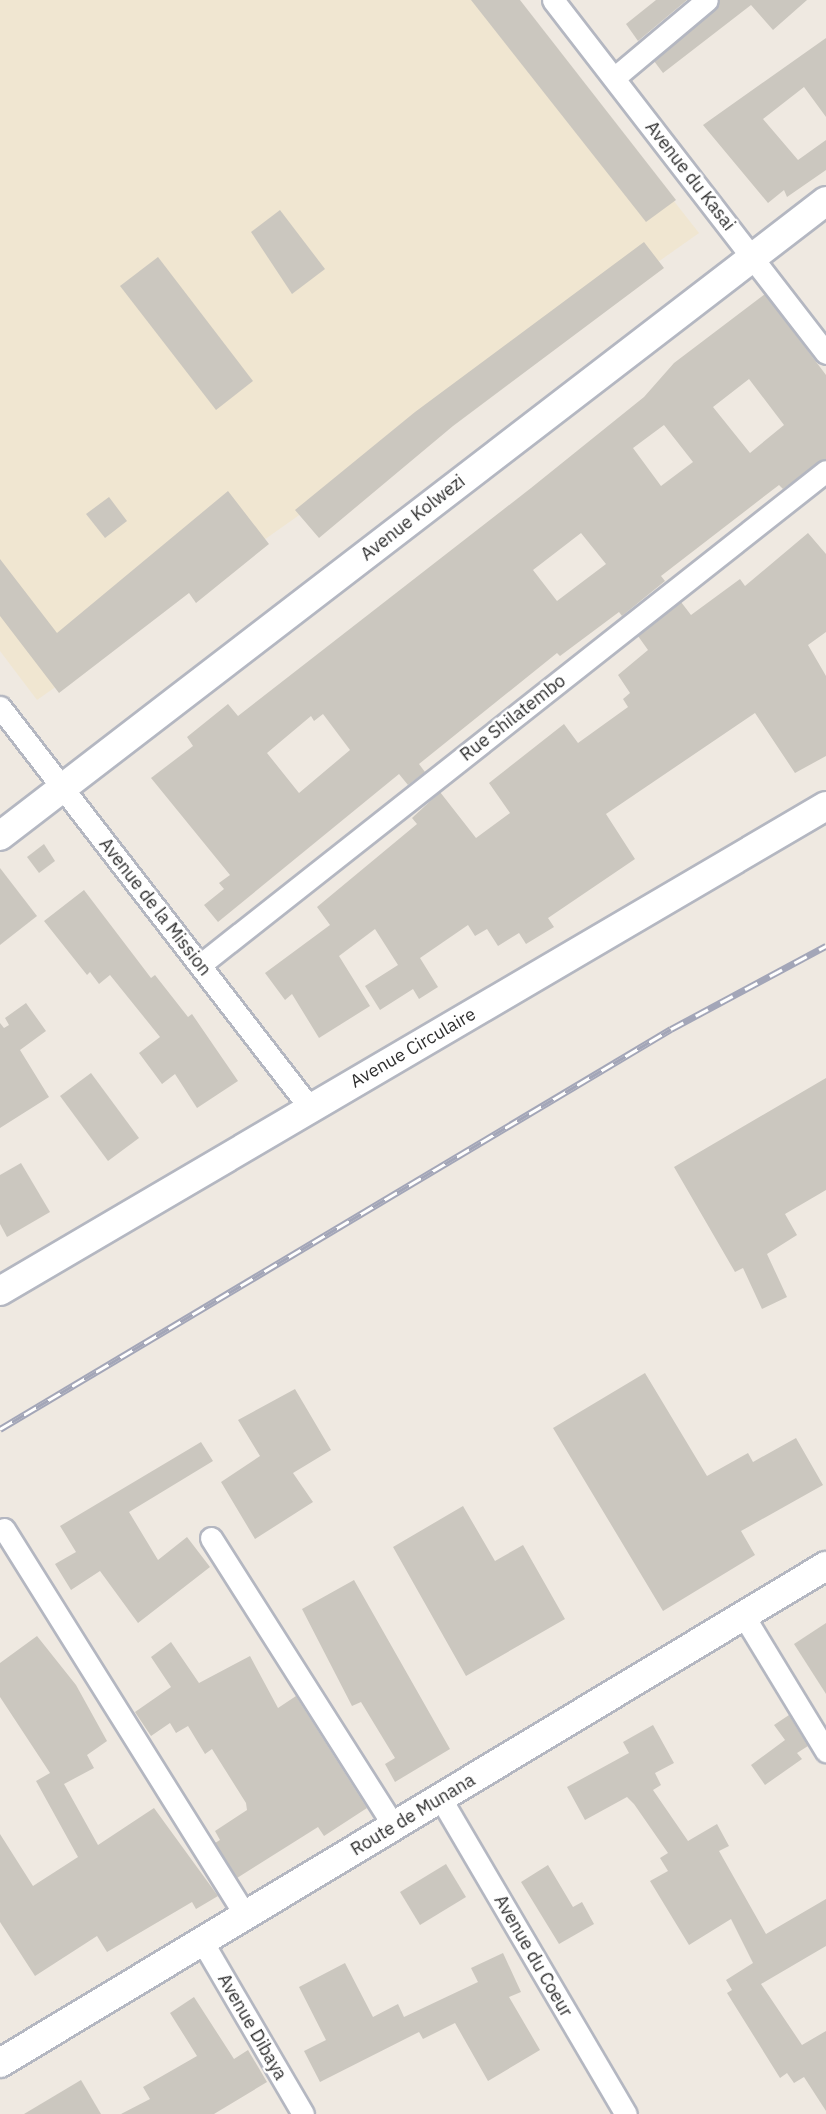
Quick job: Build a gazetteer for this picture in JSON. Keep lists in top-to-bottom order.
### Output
{
  "streets": {
    "street": [
      "Avenue du Kasai",
      "Avenue Kolwezi",
      "Rue Shilatembo",
      "Avenue de la Mission",
      "Avenue Circulaire",
      "Route de Munana",
      "Avenue du Coeur",
      "Avenue Dibaya"
    ]
  },
  "crossings": [
    ["Avenue du Kasai", "Avenue Kolwezi"],
    ["Avenue Kolwezi", "Avenue de la Mission"],
    ["Rue Shilatembo", "Avenue de la Mission"],
    ["Avenue de la Mission", "Avenue Circulaire"],
    ["Route de Munana", "Avenue du Coeur"],
    ["Route de Munana", "Avenue Dibaya"]
  ]
}
